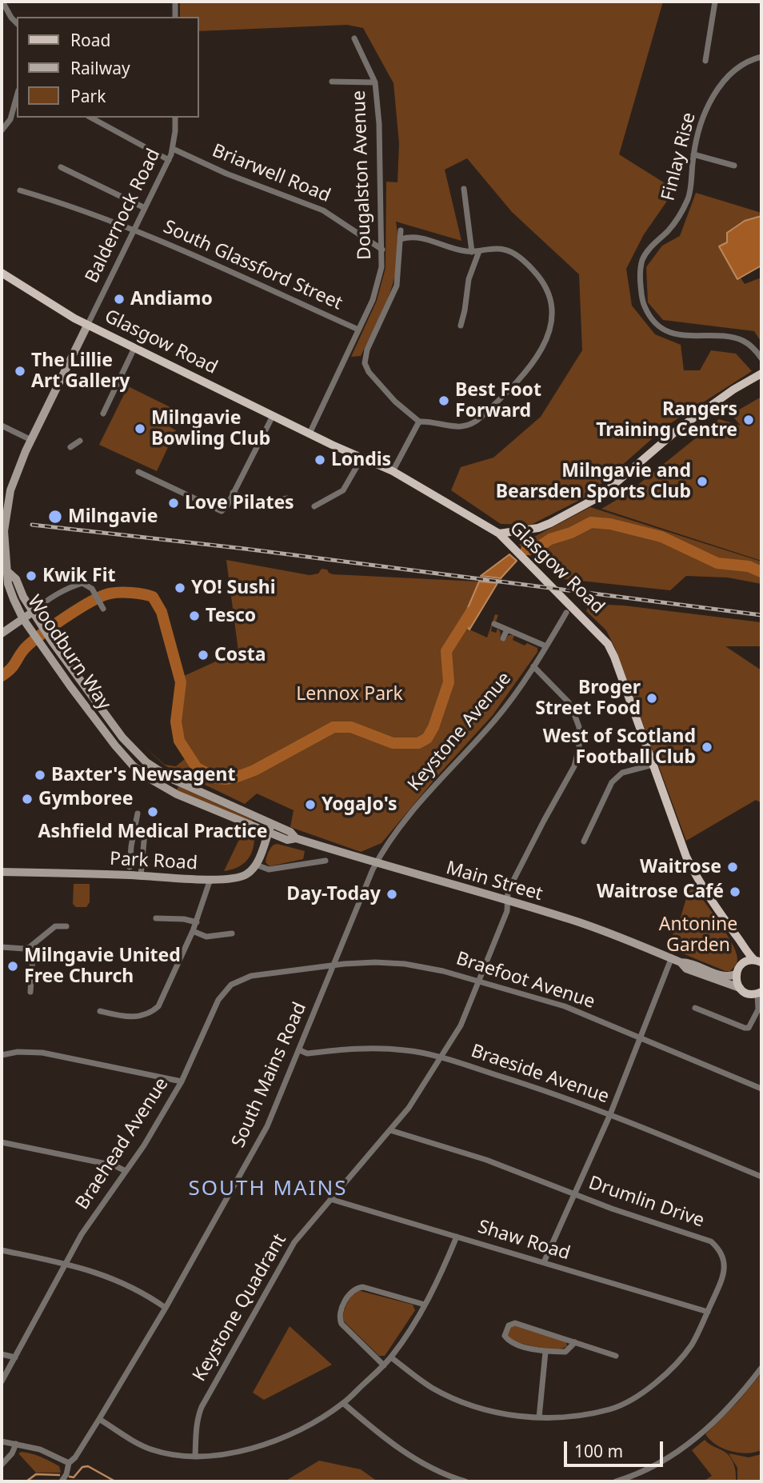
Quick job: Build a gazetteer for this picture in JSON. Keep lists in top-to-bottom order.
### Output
{
  "streets": {
    "main road": [
      "Glasgow Road",
      "Woodburn Way",
      "Park Road",
      "Main Street"
    ],
    "street": [
      "Finlay Rise",
      "Briarwell Road",
      "Dougalston Avenue",
      "Baldernock Road",
      "South Glassford Street",
      "Keystone Avenue",
      "Braefoot Avenue",
      "Braeside Avenue",
      "South Mains Road",
      "Braehead Avenue",
      "Drumlin Drive",
      "Shaw Road",
      "Keystone Quadrant"
    ]
  },
  "crossings": [
    ["Briarwell Road", "Dougalston Avenue"],
    ["Briarwell Road", "Baldernock Road"],
    ["Dougalston Avenue", "South Glassford Street"],
    ["Dougalston Avenue", "Glasgow Road"],
    ["Baldernock Road", "South Glassford Street"],
    ["Baldernock Road", "Glasgow Road"],
    ["Baldernock Road", "Woodburn Way"],
    ["Glasgow Road", "Woodburn Way"],
    ["Woodburn Way", "Main Street"],
    ["Keystone Avenue", "Main Street"],
    ["Keystone Avenue", "South Mains Road"],
    ["Keystone Avenue", "Keystone Quadrant"],
    ["Main Street", "South Mains Road"],
    ["Main Street", "Keystone Quadrant"],
    ["Braefoot Avenue", "South Mains Road"],
    ["Braefoot Avenue", "Braehead Avenue"],
    ["Braefoot Avenue", "Keystone Quadrant"],
    ["Braeside Avenue", "South Mains Road"],
    ["Braeside Avenue", "Keystone Quadrant"],
    ["South Mains Road", "Braehead Avenue"],
    ["Drumlin Drive", "Shaw Road"],
    ["Drumlin Drive", "Keystone Quadrant"],
    ["Shaw Road", "Keystone Quadrant"]
  ],
  "districts": ["SOUTH MAINS"],
  "parks": ["Lennox Park", "Antonine Garden"],
  "places": [
    "Andiamo",
    "The Lillie Art Gallery",
    "Best Foot Forward",
    "Rangers Training Centre",
    "Milngavie Bowling Club",
    "Londis",
    "Milngavie and Bearsden Sports Club",
    "Love Pilates",
    "Milngavie",
    "Kwik Fit",
    "YO! Sushi",
    "Tesco",
    "Costa",
    "Broger Street Food",
    "West of Scotland Football Club",
    "Baxter's Newsagent",
    "Gymboree",
    "YogaJo's",
    "Ashfield Medical Practice",
    "Waitrose",
    "Waitrose Café",
    "Day-Today",
    "Milngavie United Free Church"
  ],
  "legend": ["Road", "Railway", "Park"],
  "scale_bar": "100 m"
}
